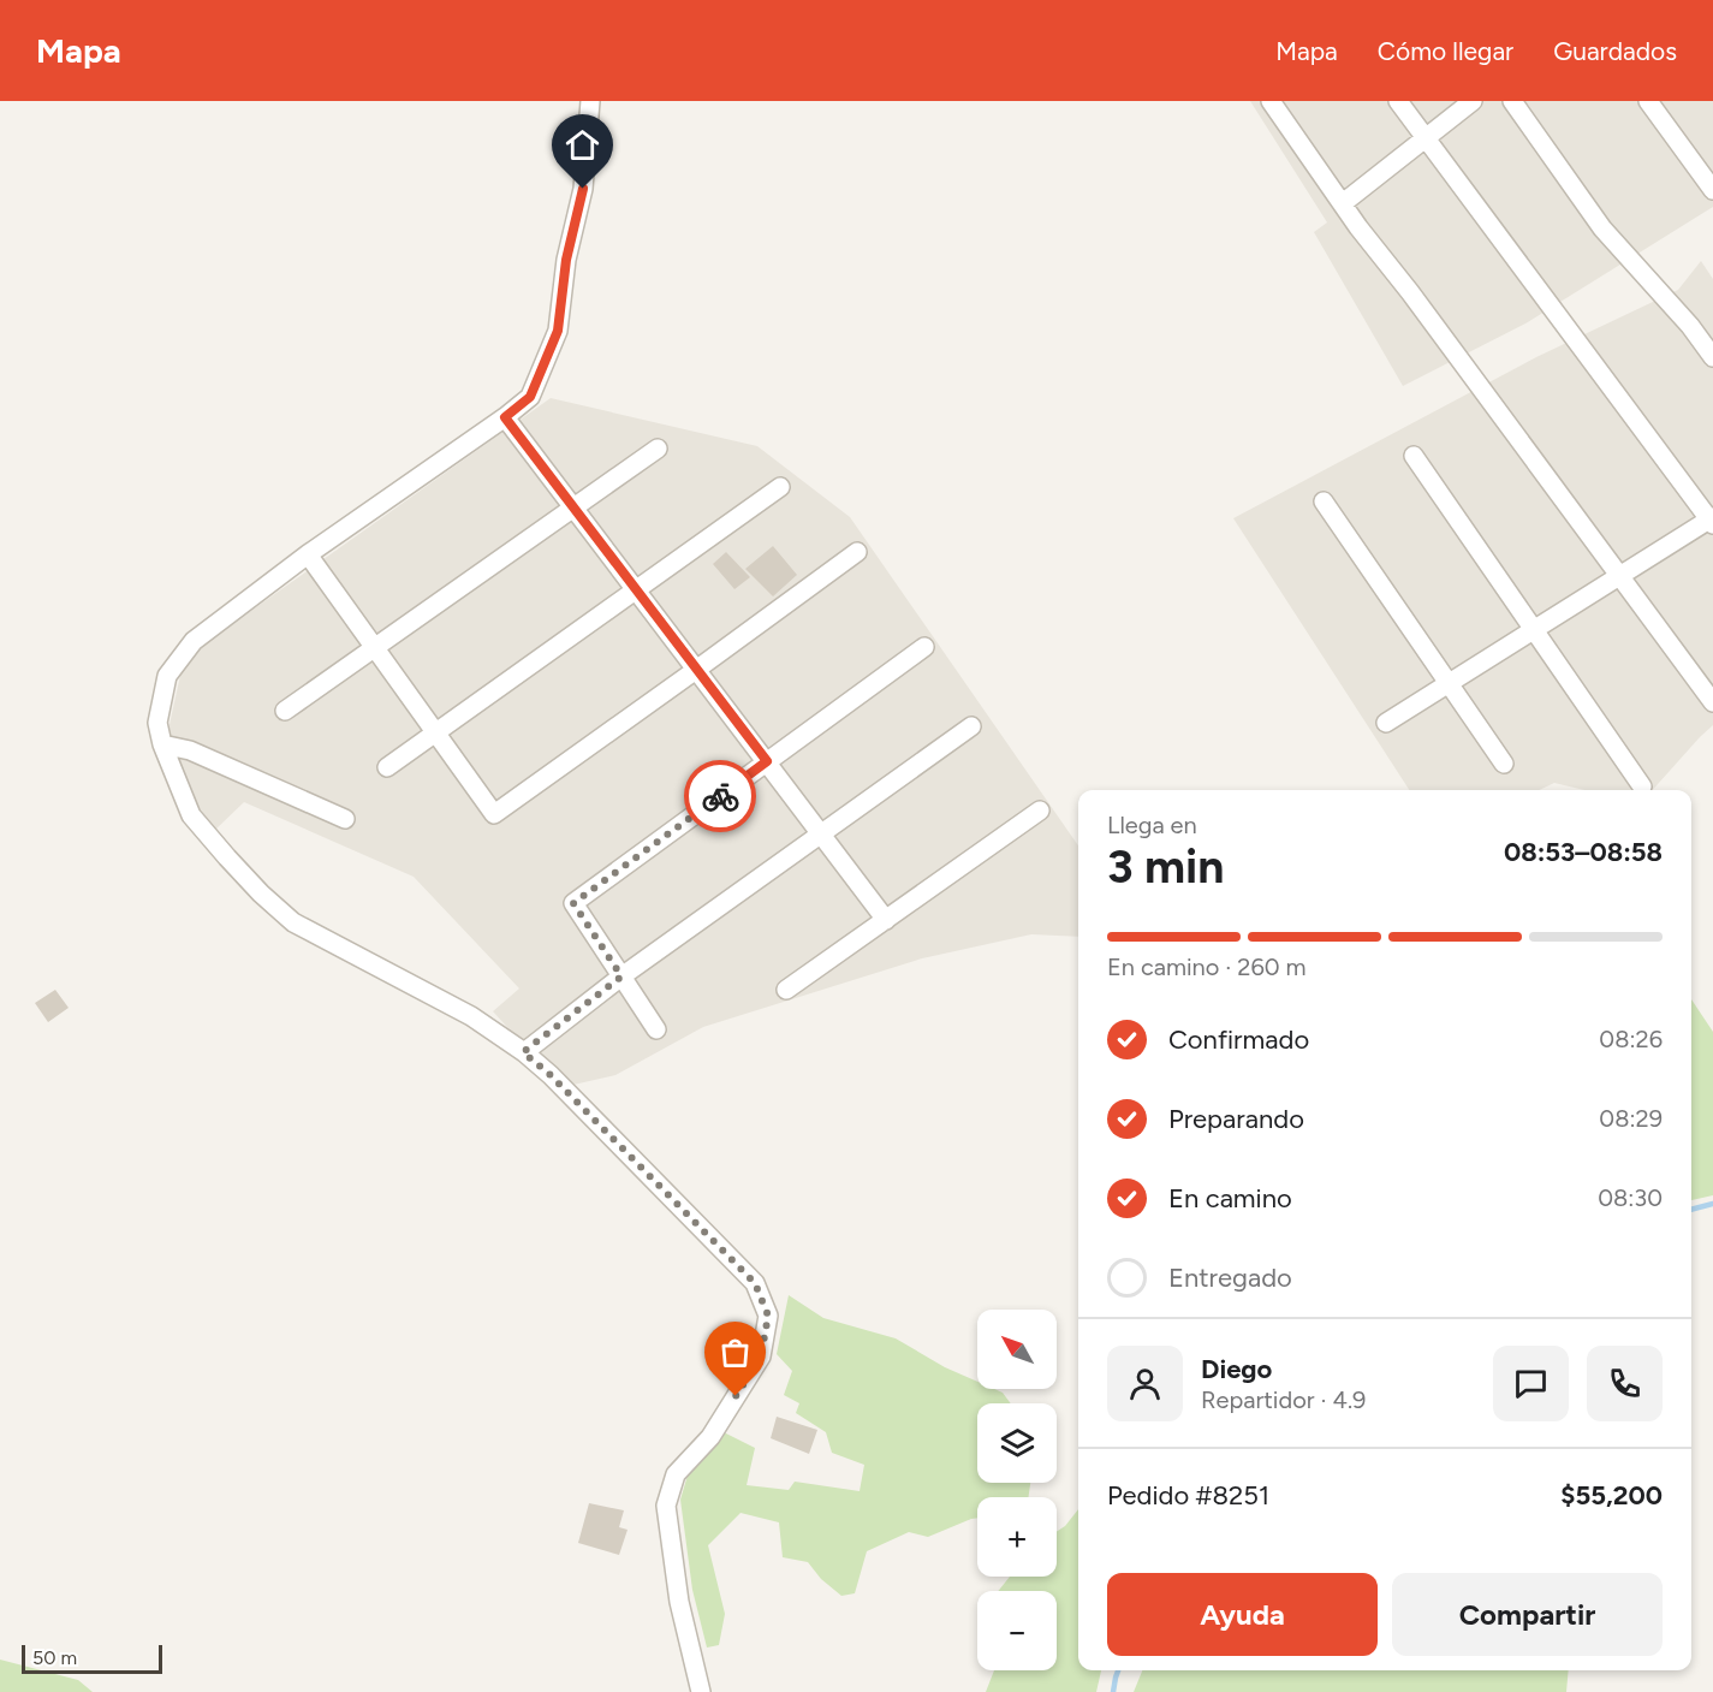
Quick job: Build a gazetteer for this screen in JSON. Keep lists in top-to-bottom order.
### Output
{
  "scale_bar": "50 m",
  "north": "top left",
  "page": {
    "header": "Mapa",
    "nav": ["Mapa", "Cómo llegar", "Guardados"],
    "heading": ["3 min", "Llega en", "08:53–08:58"],
    "panel": [
      "Diego",
      "Repartidor · 4.9",
      "Pedido #8251",
      "$55,200"
    ],
    "bar": "En camino · 260 m",
    "list": [
      ["Confirmado", "08:26"],
      ["Preparando", "08:29"],
      ["En camino", "08:30"],
      "Entregado"
    ],
    "map_buttons": ["+", "−"],
    "buttons": ["Ayuda", "Compartir"],
    "scale": "50 m"
  }
}
